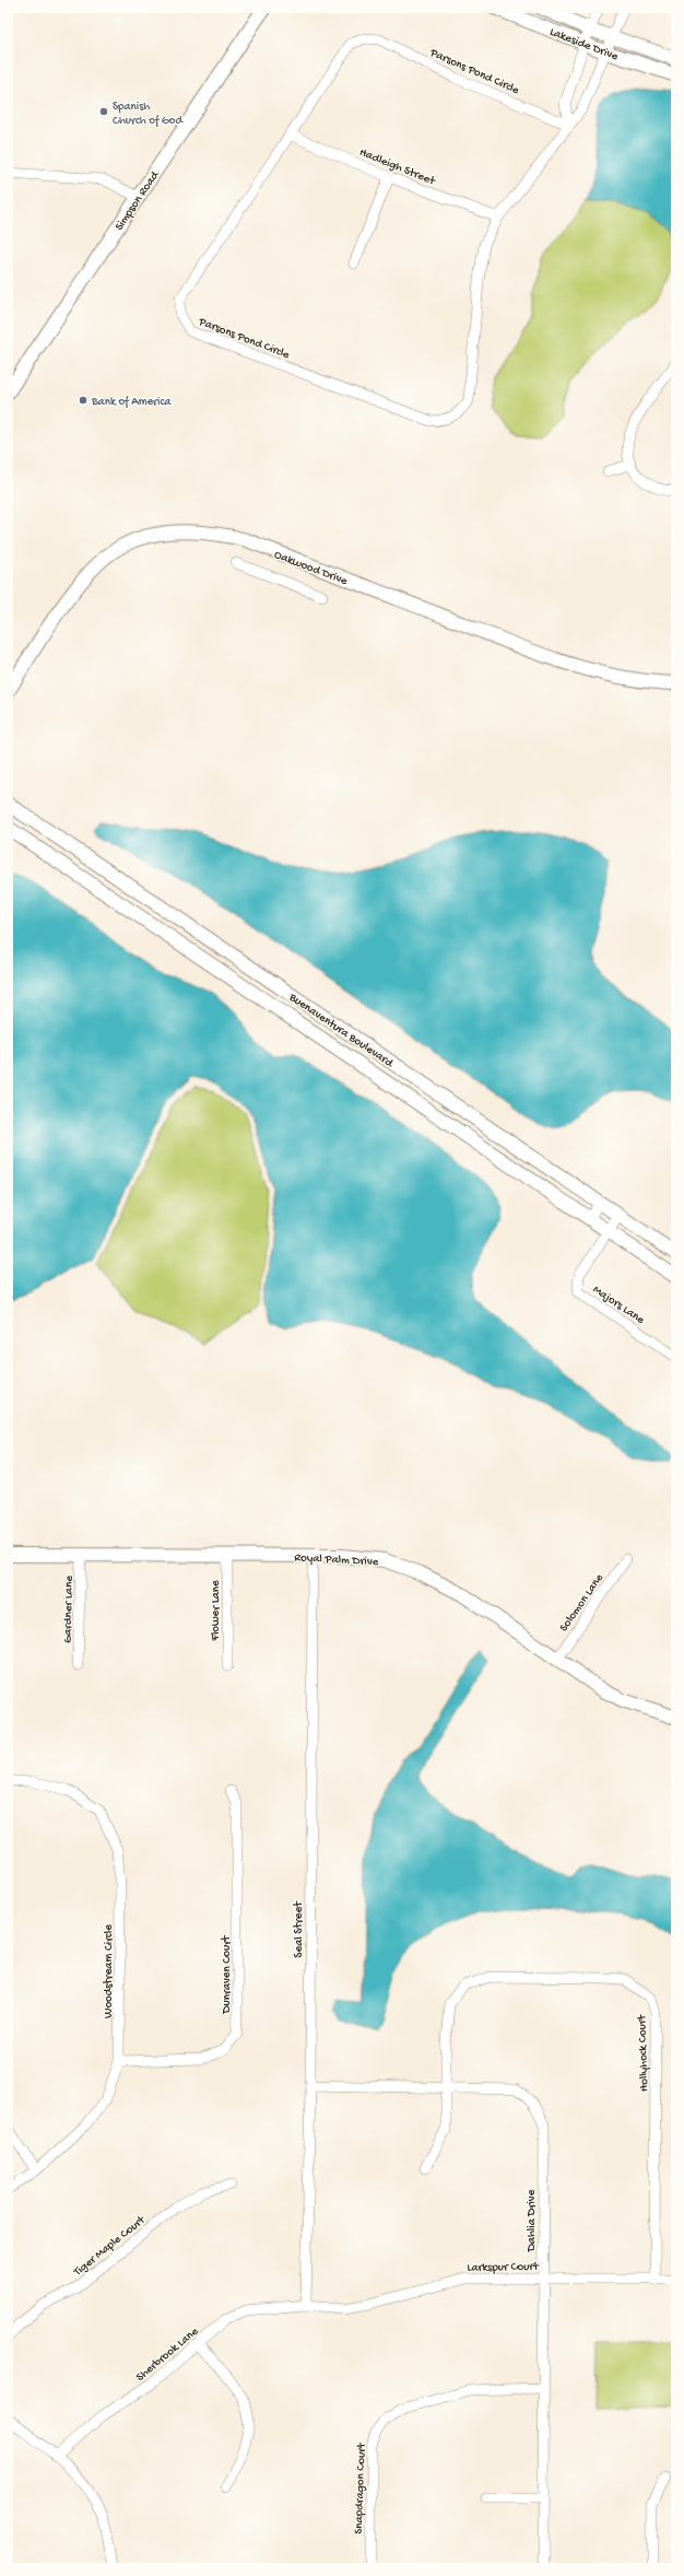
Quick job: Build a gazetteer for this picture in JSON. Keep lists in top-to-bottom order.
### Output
{
  "streets": {
    "main road": [
      "Lakeside Drive",
      "Simpson Road",
      "Oakwood Drive",
      "Buenaventura Boulevard",
      "Royal Palm Drive"
    ],
    "street": [
      "Parsons Pond Circle",
      "Hadleigh Street",
      "Majors Lane",
      "Solomon Lane",
      "Gardner Lane",
      "Flower Lane",
      "Seal Street",
      "Woodstream Circle",
      "Dunraven Court",
      "Hollyhock Court",
      "Dahlia Drive",
      "Tiger Maple Court",
      "Larkspur Court",
      "Sherbrook Lane",
      "Snapdragon Court"
    ]
  },
  "crossings": [
    ["Lakeside Drive", "Parsons Pond Circle"],
    ["Parsons Pond Circle", "Hadleigh Street"],
    ["Buenaventura Boulevard", "Majors Lane"],
    ["Royal Palm Drive", "Solomon Lane"],
    ["Royal Palm Drive", "Gardner Lane"],
    ["Royal Palm Drive", "Flower Lane"],
    ["Royal Palm Drive", "Seal Street"],
    ["Seal Street", "Dahlia Drive"],
    ["Seal Street", "Larkspur Court"],
    ["Seal Street", "Sherbrook Lane"],
    ["Woodstream Circle", "Dunraven Court"],
    ["Hollyhock Court", "Dahlia Drive"],
    ["Hollyhock Court", "Larkspur Court"],
    ["Dahlia Drive", "Larkspur Court"],
    ["Dahlia Drive", "Snapdragon Court"],
    ["Larkspur Court", "Sherbrook Lane"]
  ],
  "places": ["Spanish Church of God", "Bank of America"]
}
